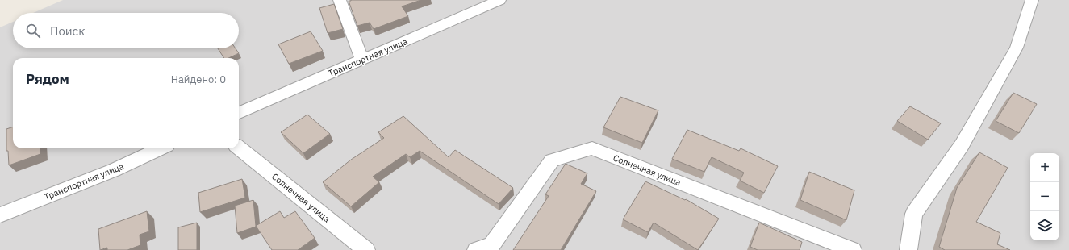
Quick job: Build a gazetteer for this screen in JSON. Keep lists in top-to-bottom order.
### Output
{
  "streets": {
    "street": ["Транспортная улица", "Солнечная улица"]
  },
  "page": {
    "search": "Поиск",
    "heading": ["Рядом", "Найдено: 0"],
    "map_buttons": ["+", "−"]
  }
}
